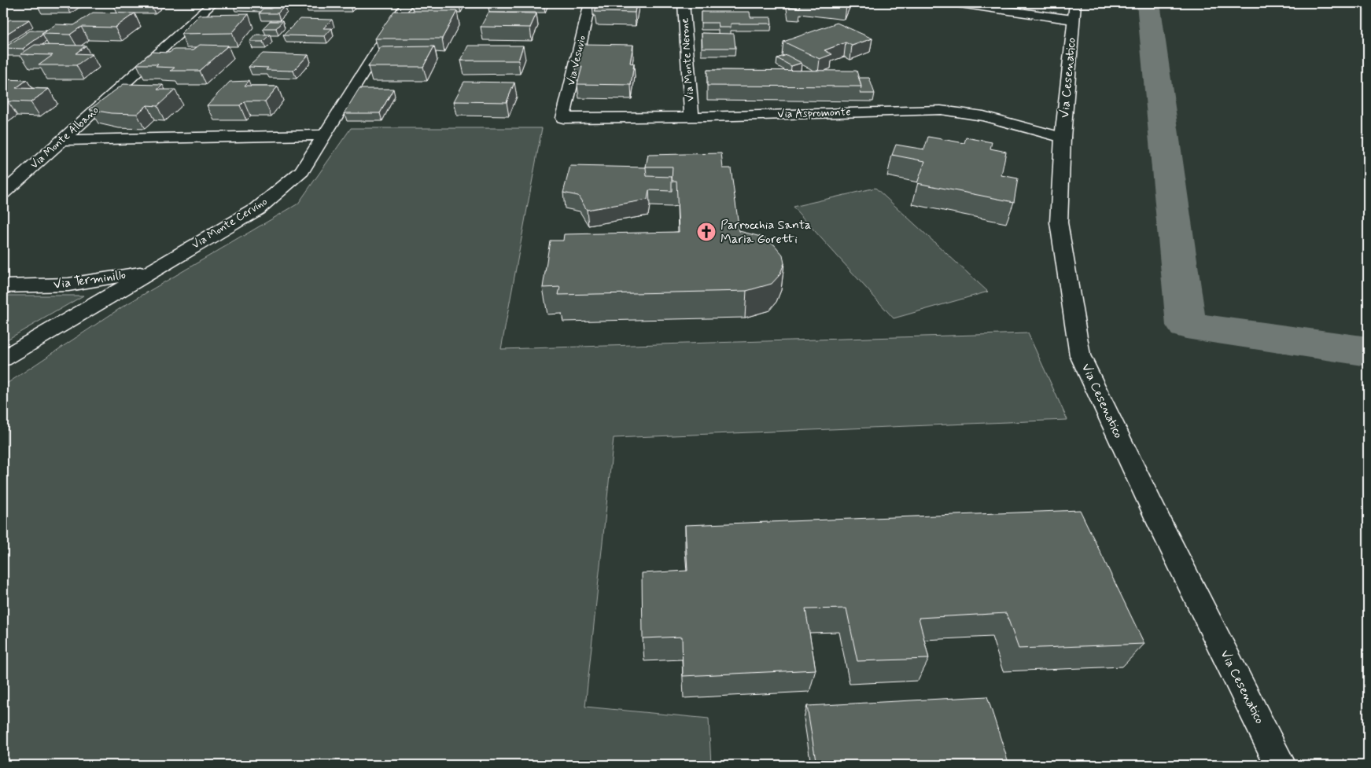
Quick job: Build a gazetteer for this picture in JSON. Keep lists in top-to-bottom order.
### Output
{
  "streets": {
    "street": [
      "Via Monte Nerone",
      "Via Vesuvio",
      "Via Cesenatico",
      "Via Aspromonte",
      "Via Monte Albano",
      "Via Monte Cervino",
      "Via Terminillo"
    ]
  },
  "crossings": [
    ["Via Monte Nerone", "Via Aspromonte"],
    ["Via Vesuvio", "Via Aspromonte"],
    ["Via Cesenatico", "Via Aspromonte"],
    ["Via Monte Cervino", "Via Terminillo"]
  ],
  "places": {
    "church": ["Parrocchia Santa Maria Goretti"]
  }
}
